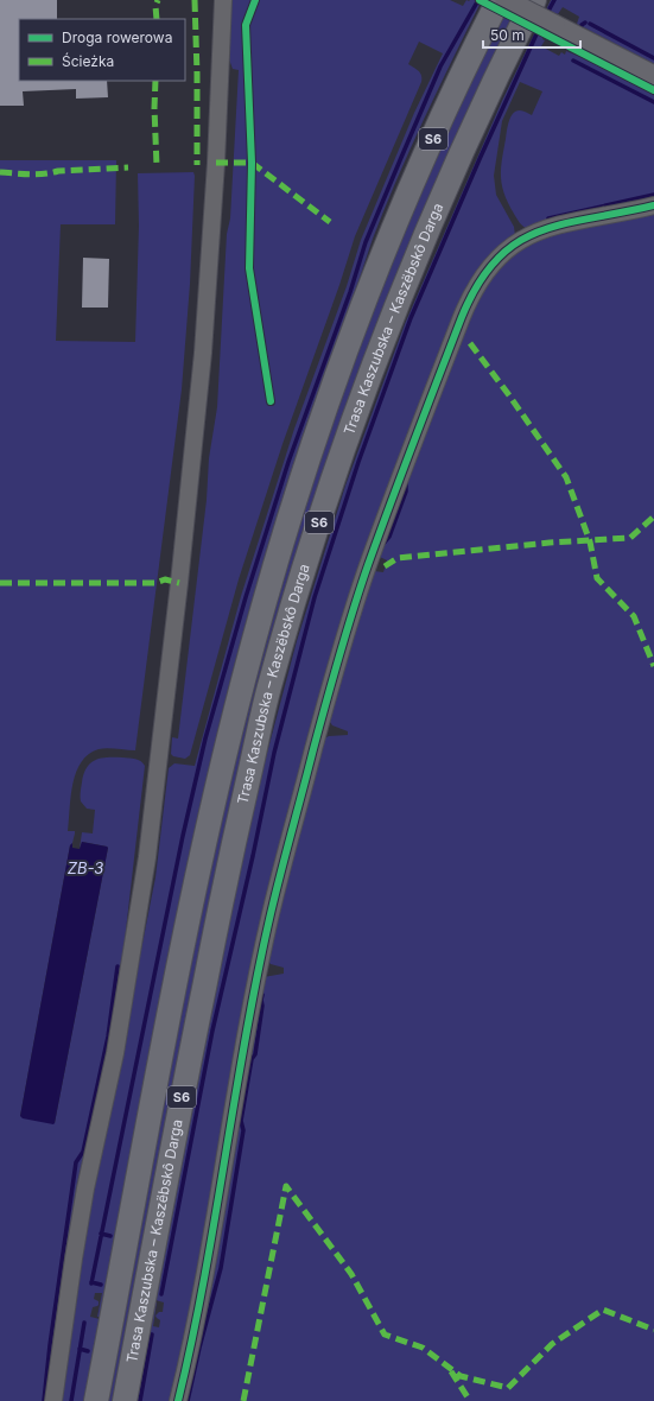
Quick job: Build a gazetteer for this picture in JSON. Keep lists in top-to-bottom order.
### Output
{
  "streets": {
    "highway": ["S6", "Trasa Kaszubska – Kaszëbskô Darga"]
  },
  "water": ["ZB-3"],
  "legend": ["Droga rowerowa", "Ścieżka"],
  "scale_bar": "50 m"
}
